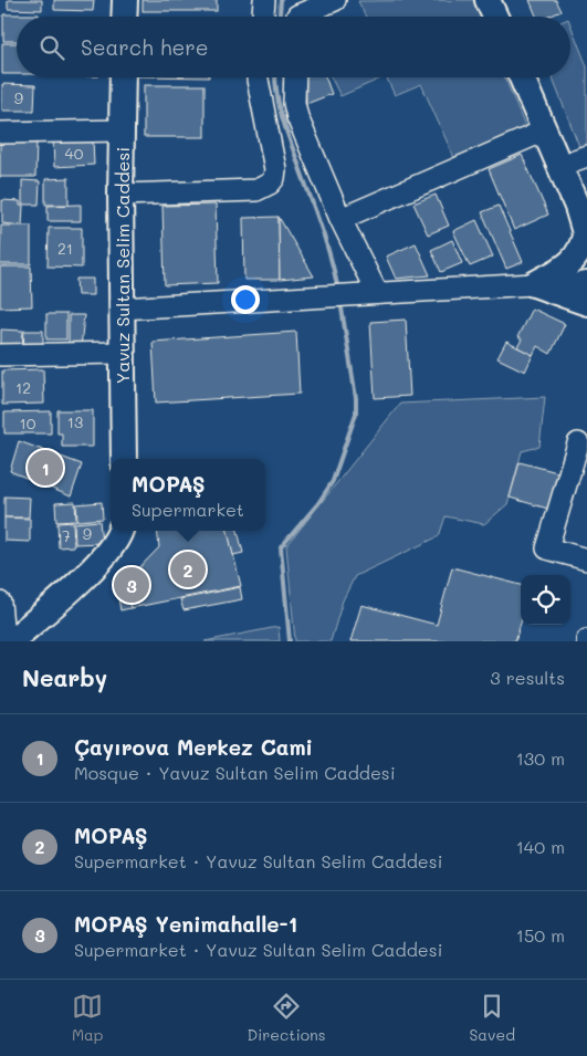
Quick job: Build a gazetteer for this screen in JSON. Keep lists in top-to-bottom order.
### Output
{
  "streets": {
    "main road": ["Yavuz Sultan Selim Caddesi"]
  },
  "house_numbers": [
    "9",
    "40",
    "21",
    "12",
    "13",
    "10",
    "9",
    "7"
  ],
  "page": {
    "search": "Search here",
    "pins": ["1", "2", "3"],
    "popup": ["MOPAŞ", "Supermarket"],
    "heading": ["Nearby", "3 results"],
    "list": [
      {
        "mark": "1",
        "name": "Çayırova Merkez Cami",
        "note": "Mosque · Yavuz Sultan Selim Caddesi",
        "value": "130 m"
      },
      {
        "mark": "2",
        "name": "MOPAŞ",
        "note": "Supermarket · Yavuz Sultan Selim Caddesi",
        "value": "140 m"
      },
      {
        "mark": "3",
        "name": "MOPAŞ Yenimahalle-1",
        "note": "Supermarket · Yavuz Sultan Selim Caddesi",
        "value": "150 m"
      }
    ],
    "nav": ["Map", "Directions", "Saved"]
  }
}
